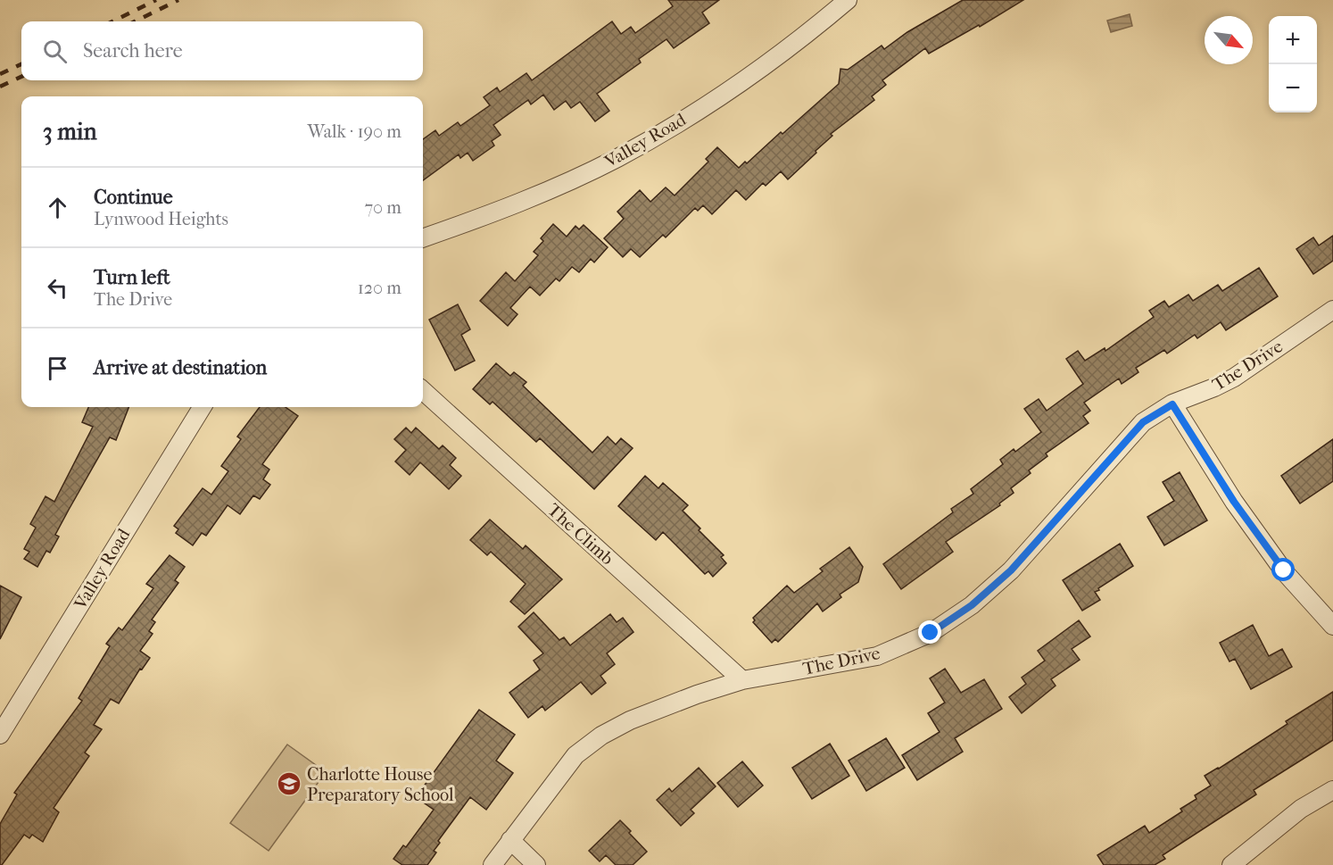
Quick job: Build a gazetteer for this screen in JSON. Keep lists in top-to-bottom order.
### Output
{
  "streets": {
    "street": ["Valley Road", "The Drive", "The Climb"]
  },
  "crossings": [
    ["The Drive", "The Climb"]
  ],
  "places": {
    "school or university": ["Charlotte House Preparatory School"]
  },
  "north": "bottom right",
  "page": {
    "map_buttons": ["+", "−"],
    "search": "Search here",
    "heading": ["3 min", "Walk · 190 m"],
    "list": [
      ["Continue", "Lynwood Heights", "70 m"],
      ["Turn left", "The Drive", "120 m"],
      "Arrive at destination"
    ]
  }
}
